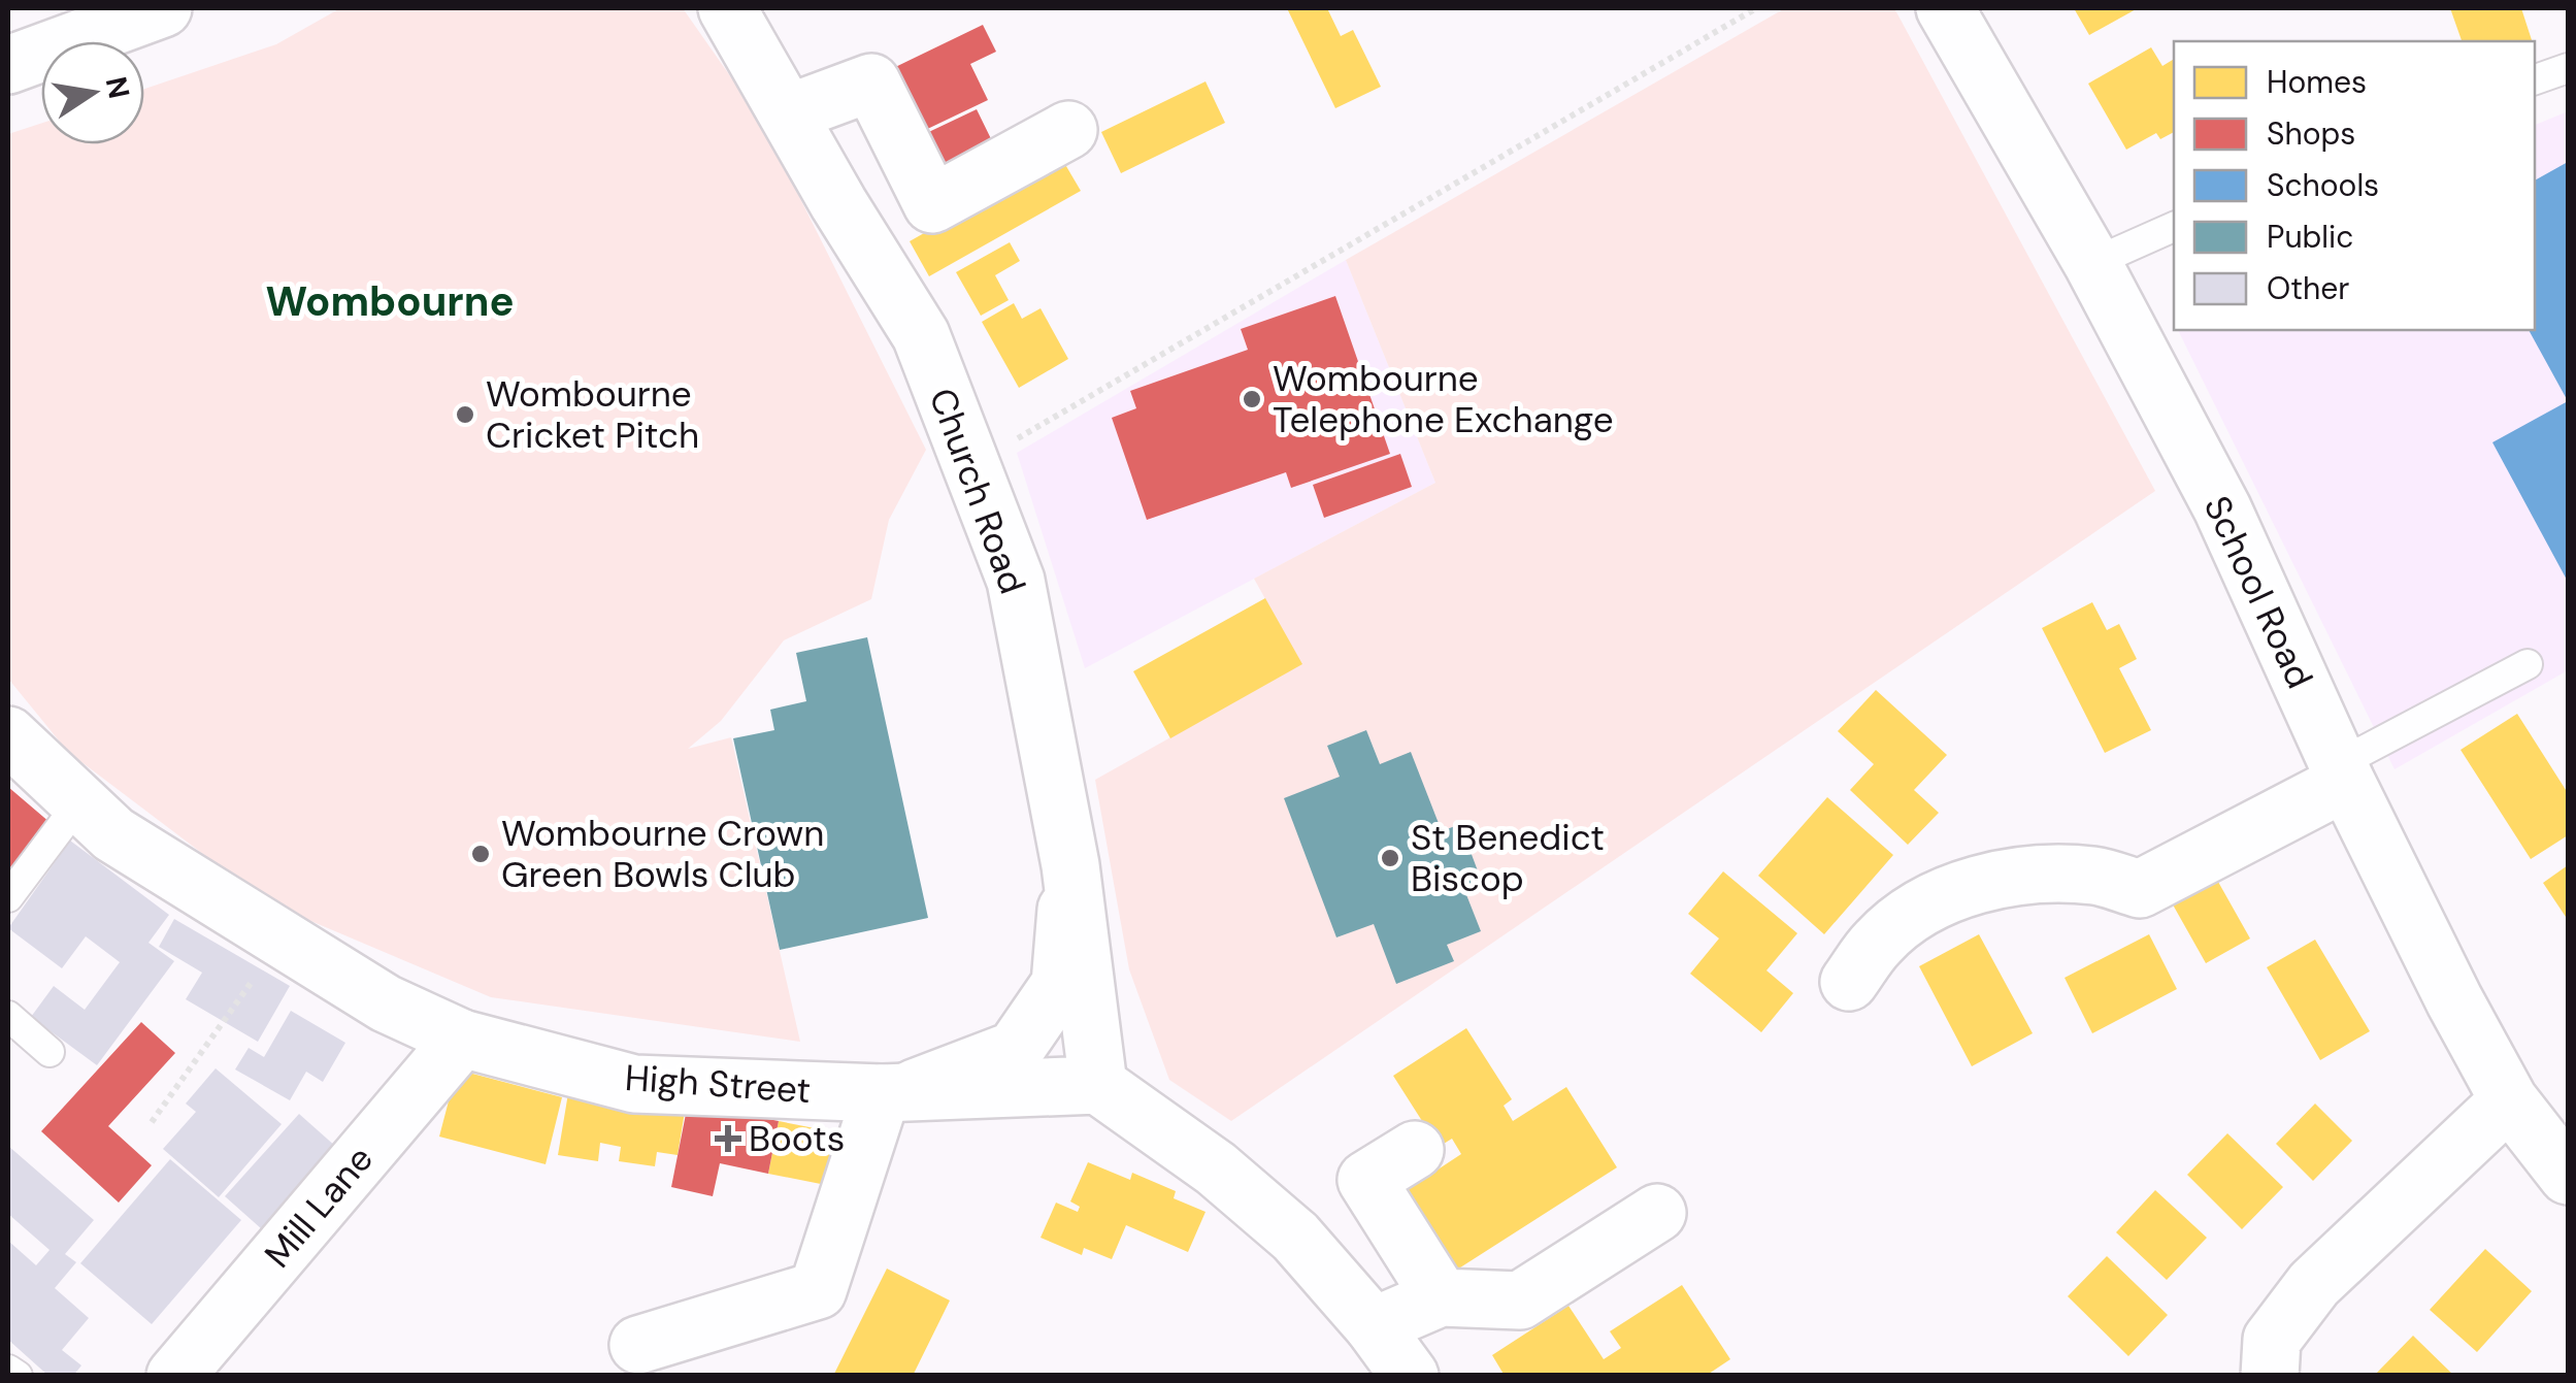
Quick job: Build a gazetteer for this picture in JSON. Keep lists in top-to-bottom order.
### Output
{
  "streets": {
    "street": [
      "Church Road",
      "School Road",
      "High Street",
      "Mill Lane"
    ]
  },
  "crossings": [
    ["Church Road", "High Street"],
    ["High Street", "Mill Lane"]
  ],
  "districts": ["Wombourne"],
  "places": {
    "other": [
      "Wombourne Telephone Exchange",
      "Wombourne Cricket Pitch",
      "Wombourne Crown Green Bowls Club",
      "St Benedict Biscop"
    ],
    "health": ["Boots"]
  },
  "legend": [
    "Homes",
    "Shops",
    "Schools",
    "Public",
    "Other"
  ],
  "north": "right"
}
